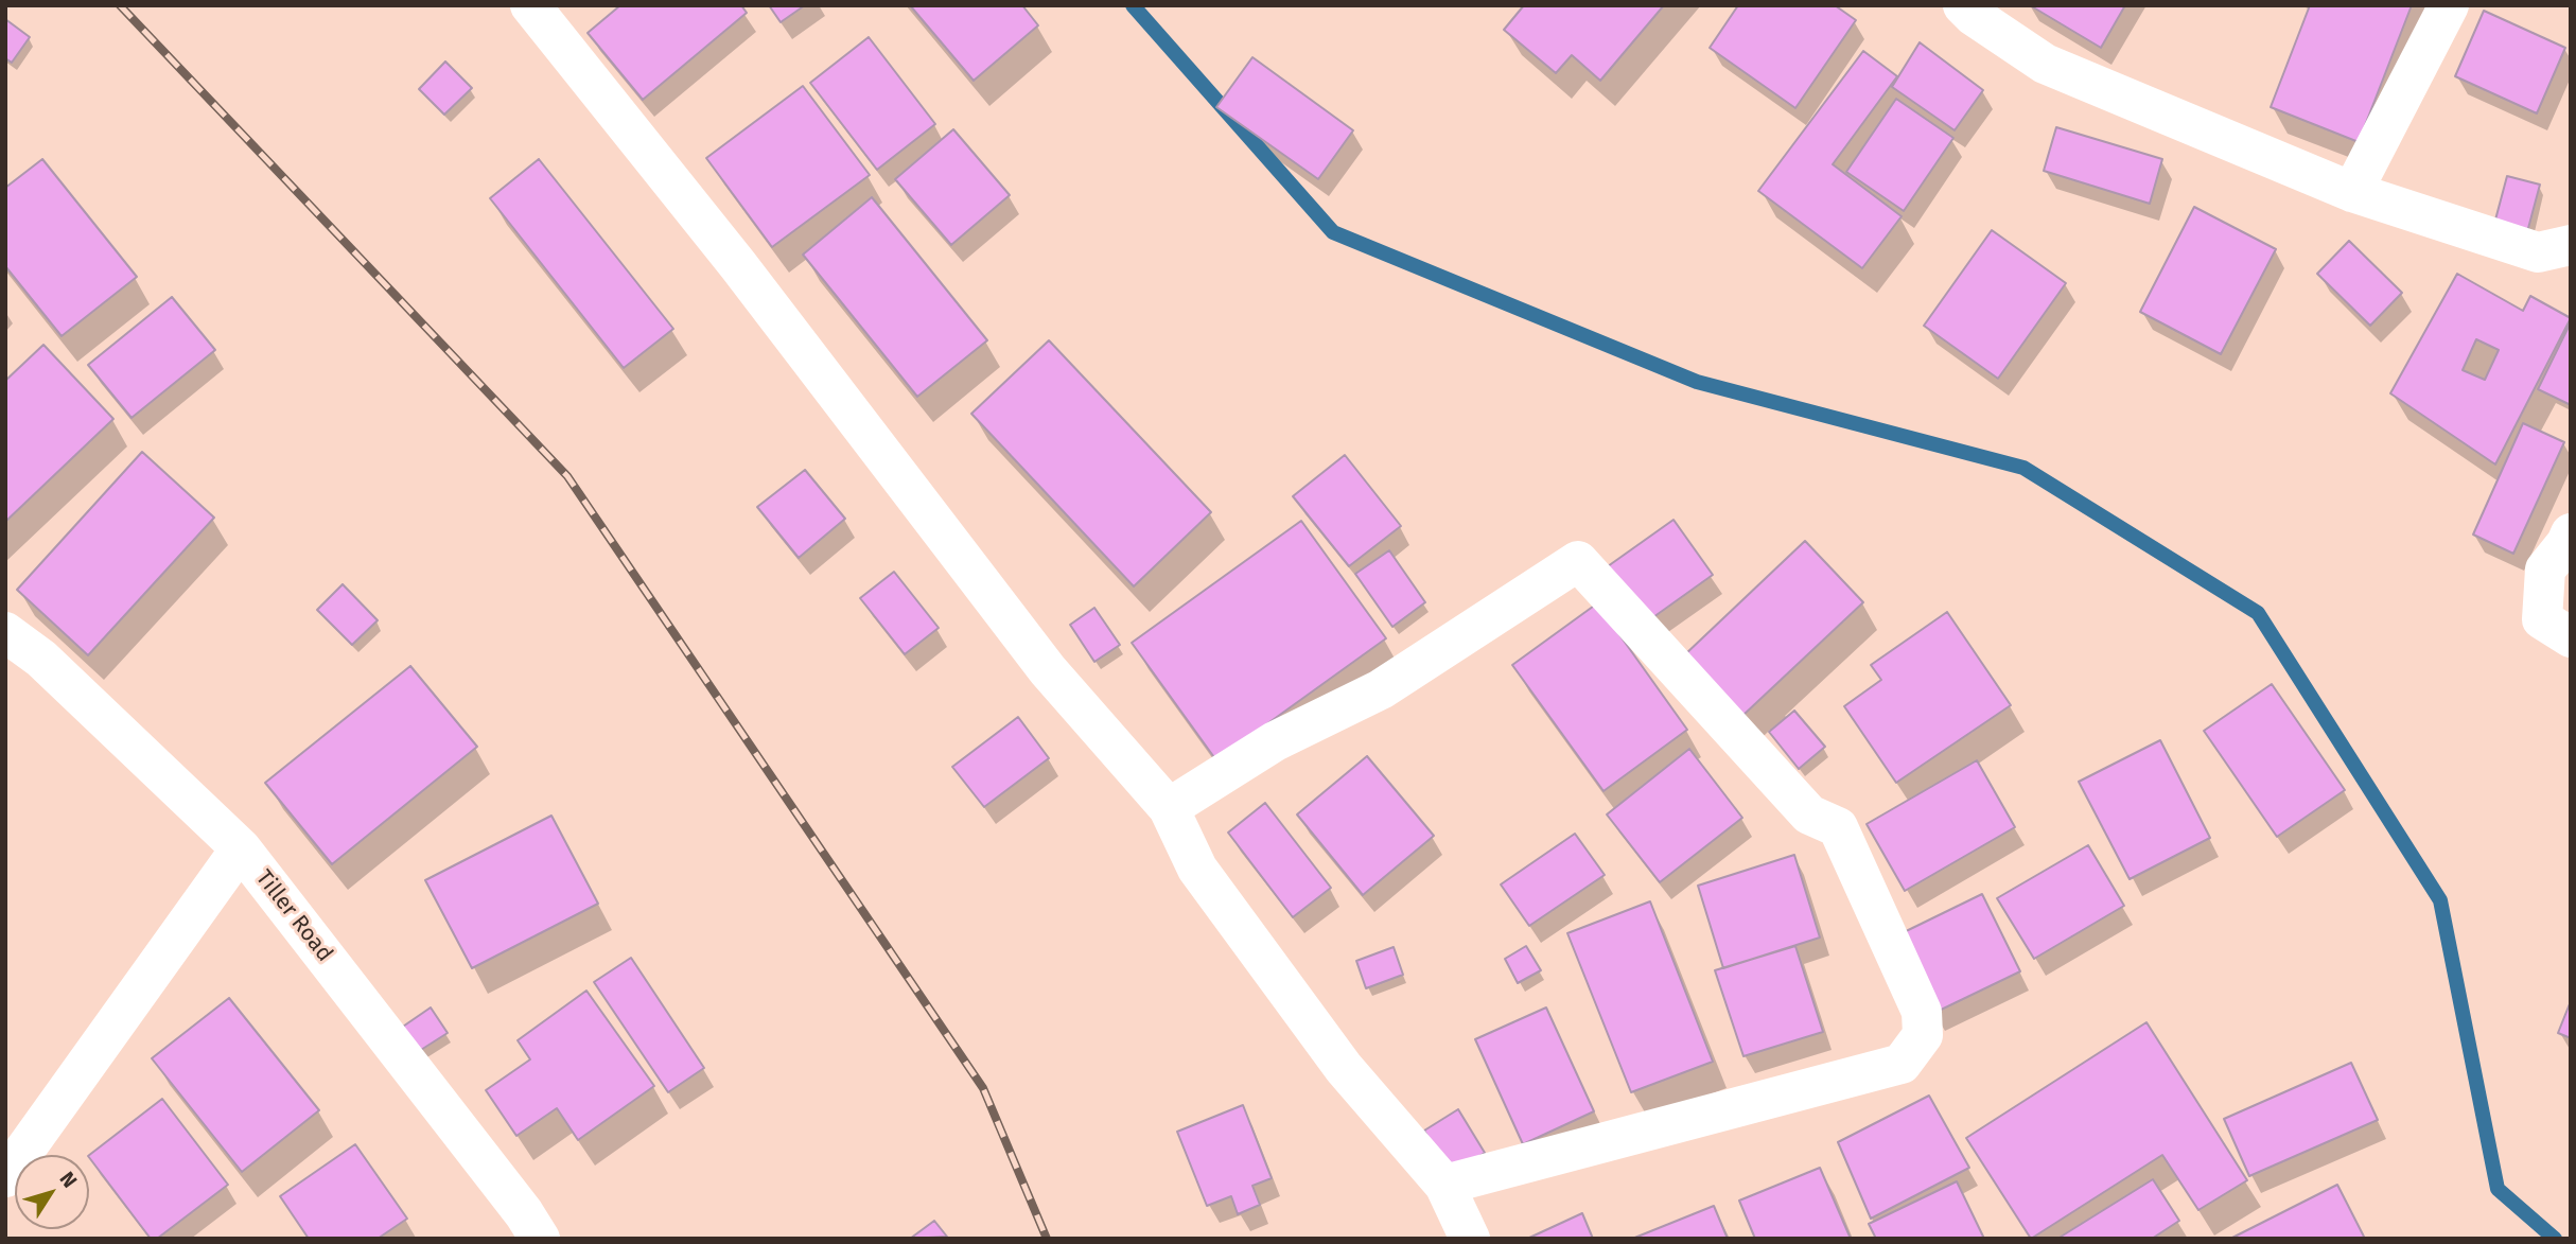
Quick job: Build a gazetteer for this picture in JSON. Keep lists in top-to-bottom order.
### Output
{
  "streets": {
    "street": ["Tiller Road"]
  },
  "north": "top right"
}
